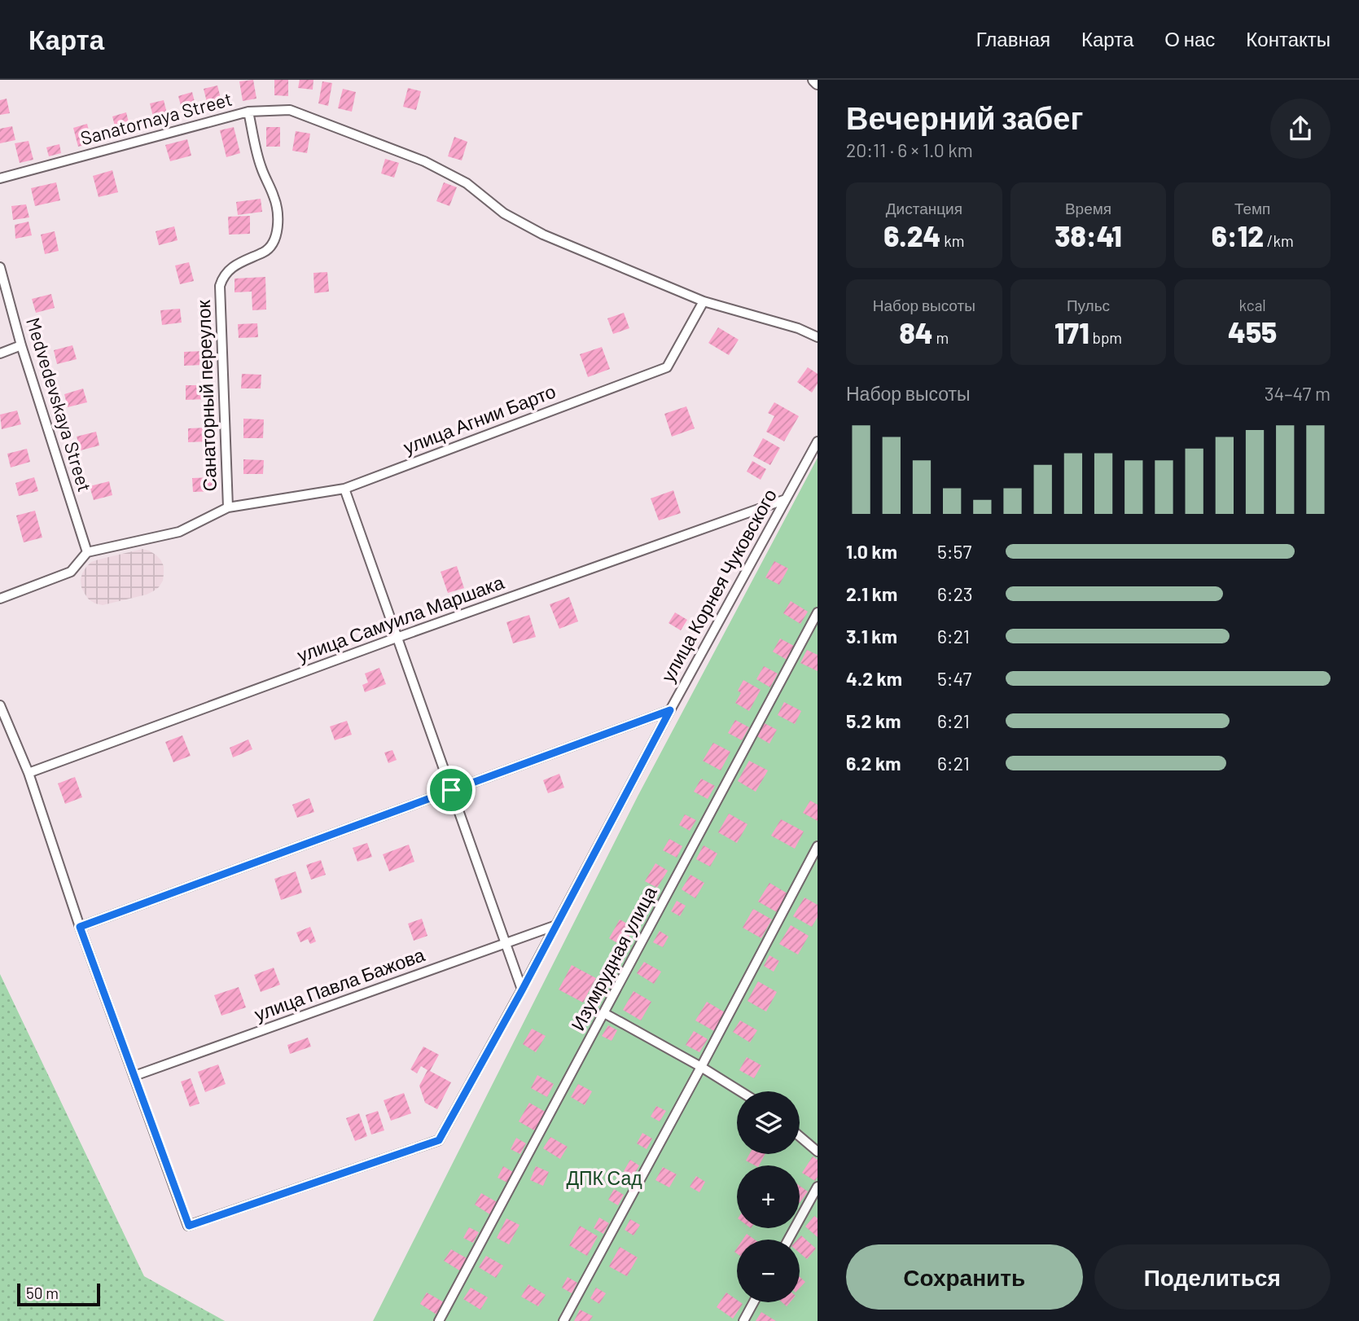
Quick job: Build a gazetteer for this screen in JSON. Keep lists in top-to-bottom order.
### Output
{
  "streets": {
    "street": [
      "Sanatornaya Street",
      "Санаторный переулок",
      "Medvedevskaya Street",
      "улица Агнии Барто",
      "улица Корнея Чуковского",
      "улица Самуила Маршака",
      "Изумрудная улица",
      "улица Павла Бажова"
    ]
  },
  "crossings": [
    ["Sanatornaya Street", "Санаторный переулок"],
    ["Sanatornaya Street", "улица Агнии Барто"],
    ["Санаторный переулок", "улица Агнии Барто"],
    ["Medvedevskaya Street", "улица Агнии Барто"],
    ["улица Корнея Чуковского", "улица Самуила Маршака"],
    ["улица Корнея Чуковского", "улица Павла Бажова"]
  ],
  "parks": ["ДПК Сад"],
  "scale_bar": "50 m",
  "page": {
    "header": "Карта",
    "nav": [
      "Главная",
      "Карта",
      "О нас",
      "Контакты"
    ],
    "heading": ["Вечерний забег", "20:11 · 6 × 1.0 km"],
    "stats": [
      ["Дистанция", "6.24 km"],
      ["Время", "38:41"],
      ["Темп", "6:12 /km"],
      ["Набор высоты", "84 m"],
      ["Пульс", "171 bpm"],
      ["kcal", "455"]
    ],
    "chart": ["Набор высоты", "34–47 m"],
    "list": [
      {
        "name": "1.0 km",
        "note": "5:57"
      },
      {
        "name": "2.1 km",
        "note": "6:23"
      },
      {
        "name": "3.1 km",
        "note": "6:21"
      },
      {
        "name": "4.2 km",
        "note": "5:47"
      },
      {
        "name": "5.2 km",
        "note": "6:21"
      },
      {
        "name": "6.2 km",
        "note": "6:21"
      }
    ],
    "map_buttons": ["+", "−"],
    "buttons": ["Сохранить", "Поделиться"],
    "scale": "50 m"
  }
}
